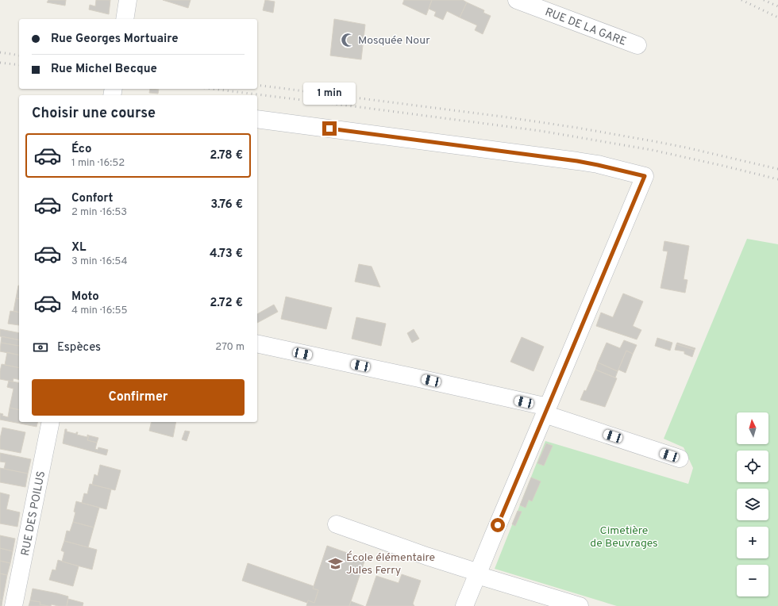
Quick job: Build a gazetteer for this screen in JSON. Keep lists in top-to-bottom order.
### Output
{
  "streets": {
    "street": ["RUE DE LA GARE", "RUE DES POILUS"]
  },
  "parks": ["Cimetière de Beuvrages"],
  "places": {
    "mosque": ["Mosquée Nour"],
    "school or university": ["École élémentaire Jules Ferry"]
  },
  "north": "top",
  "page": {
    "banner": ["Rue Georges Mortuaire", "Rue Michel Becque"],
    "bubble": "1 min",
    "heading": "Choisir une course",
    "list": [
      {
        "name": "Éco",
        "note": "1 min · 16:52",
        "value": "2.78 €"
      },
      {
        "name": "Confort",
        "note": "2 min · 16:53",
        "value": "3.76 €"
      },
      {
        "name": "XL",
        "note": "3 min · 16:54",
        "value": "4.73 €"
      },
      {
        "name": "Moto",
        "note": "4 min · 16:55",
        "value": "2.72 €"
      }
    ],
    "pay": ["Espèces", "270 m"],
    "buttons": "Confirmer",
    "map_buttons": ["+", "−"]
  }
}
